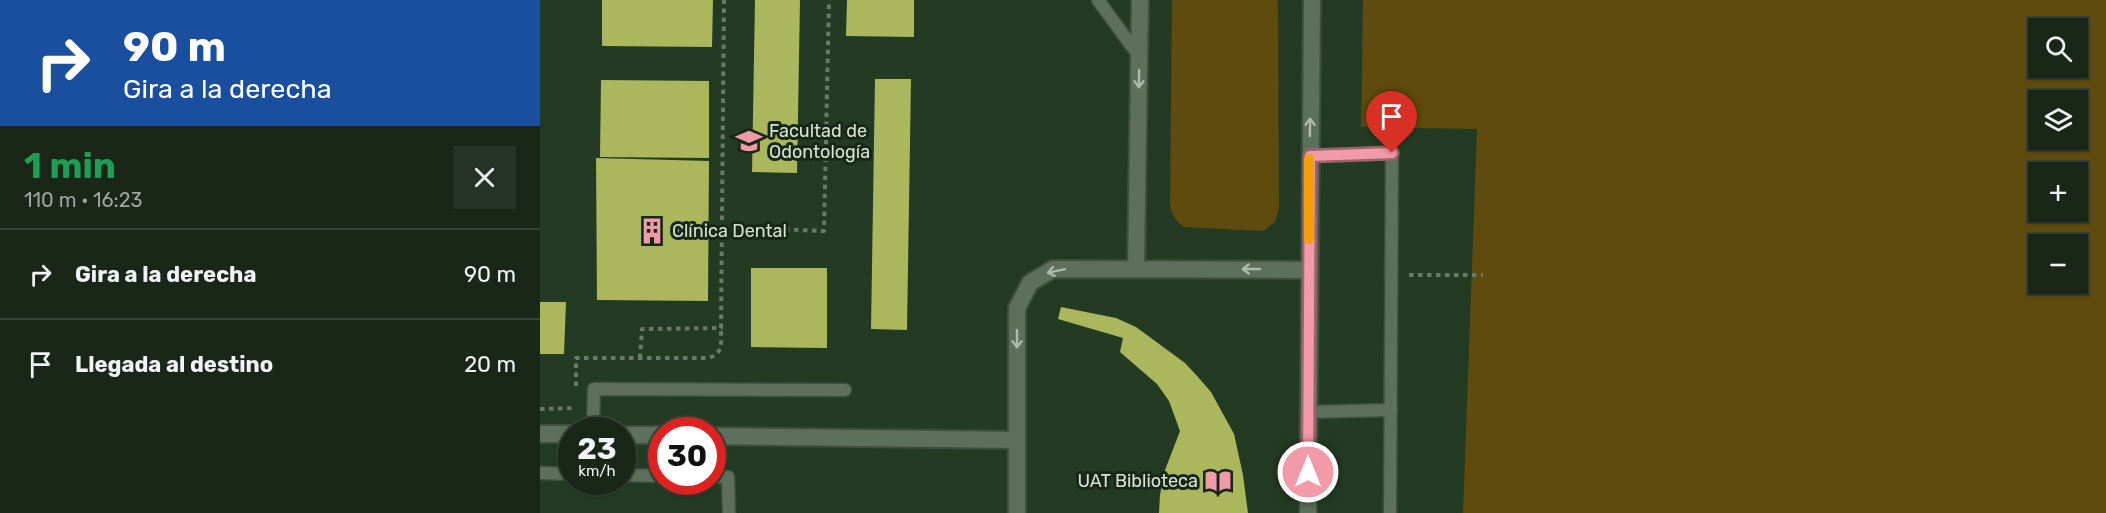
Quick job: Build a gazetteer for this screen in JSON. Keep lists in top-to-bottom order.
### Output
{
  "places": {
    "school or university": ["Facultad de Odontología"],
    "building": ["Clínica Dental"],
    "library": ["UAT Biblioteca"]
  },
  "page": {
    "turn": ["90 m", "Gira a la derecha"],
    "map_buttons": ["+", "−"],
    "heading": ["1 min", "110 m · 16:23"],
    "list": [
      {
        "name": "Gira a la derecha",
        "value": "90 m"
      },
      {
        "name": "Llegada al destino",
        "value": "20 m"
      }
    ],
    "speed": "23 km/h",
    "limit": "30"
  }
}
